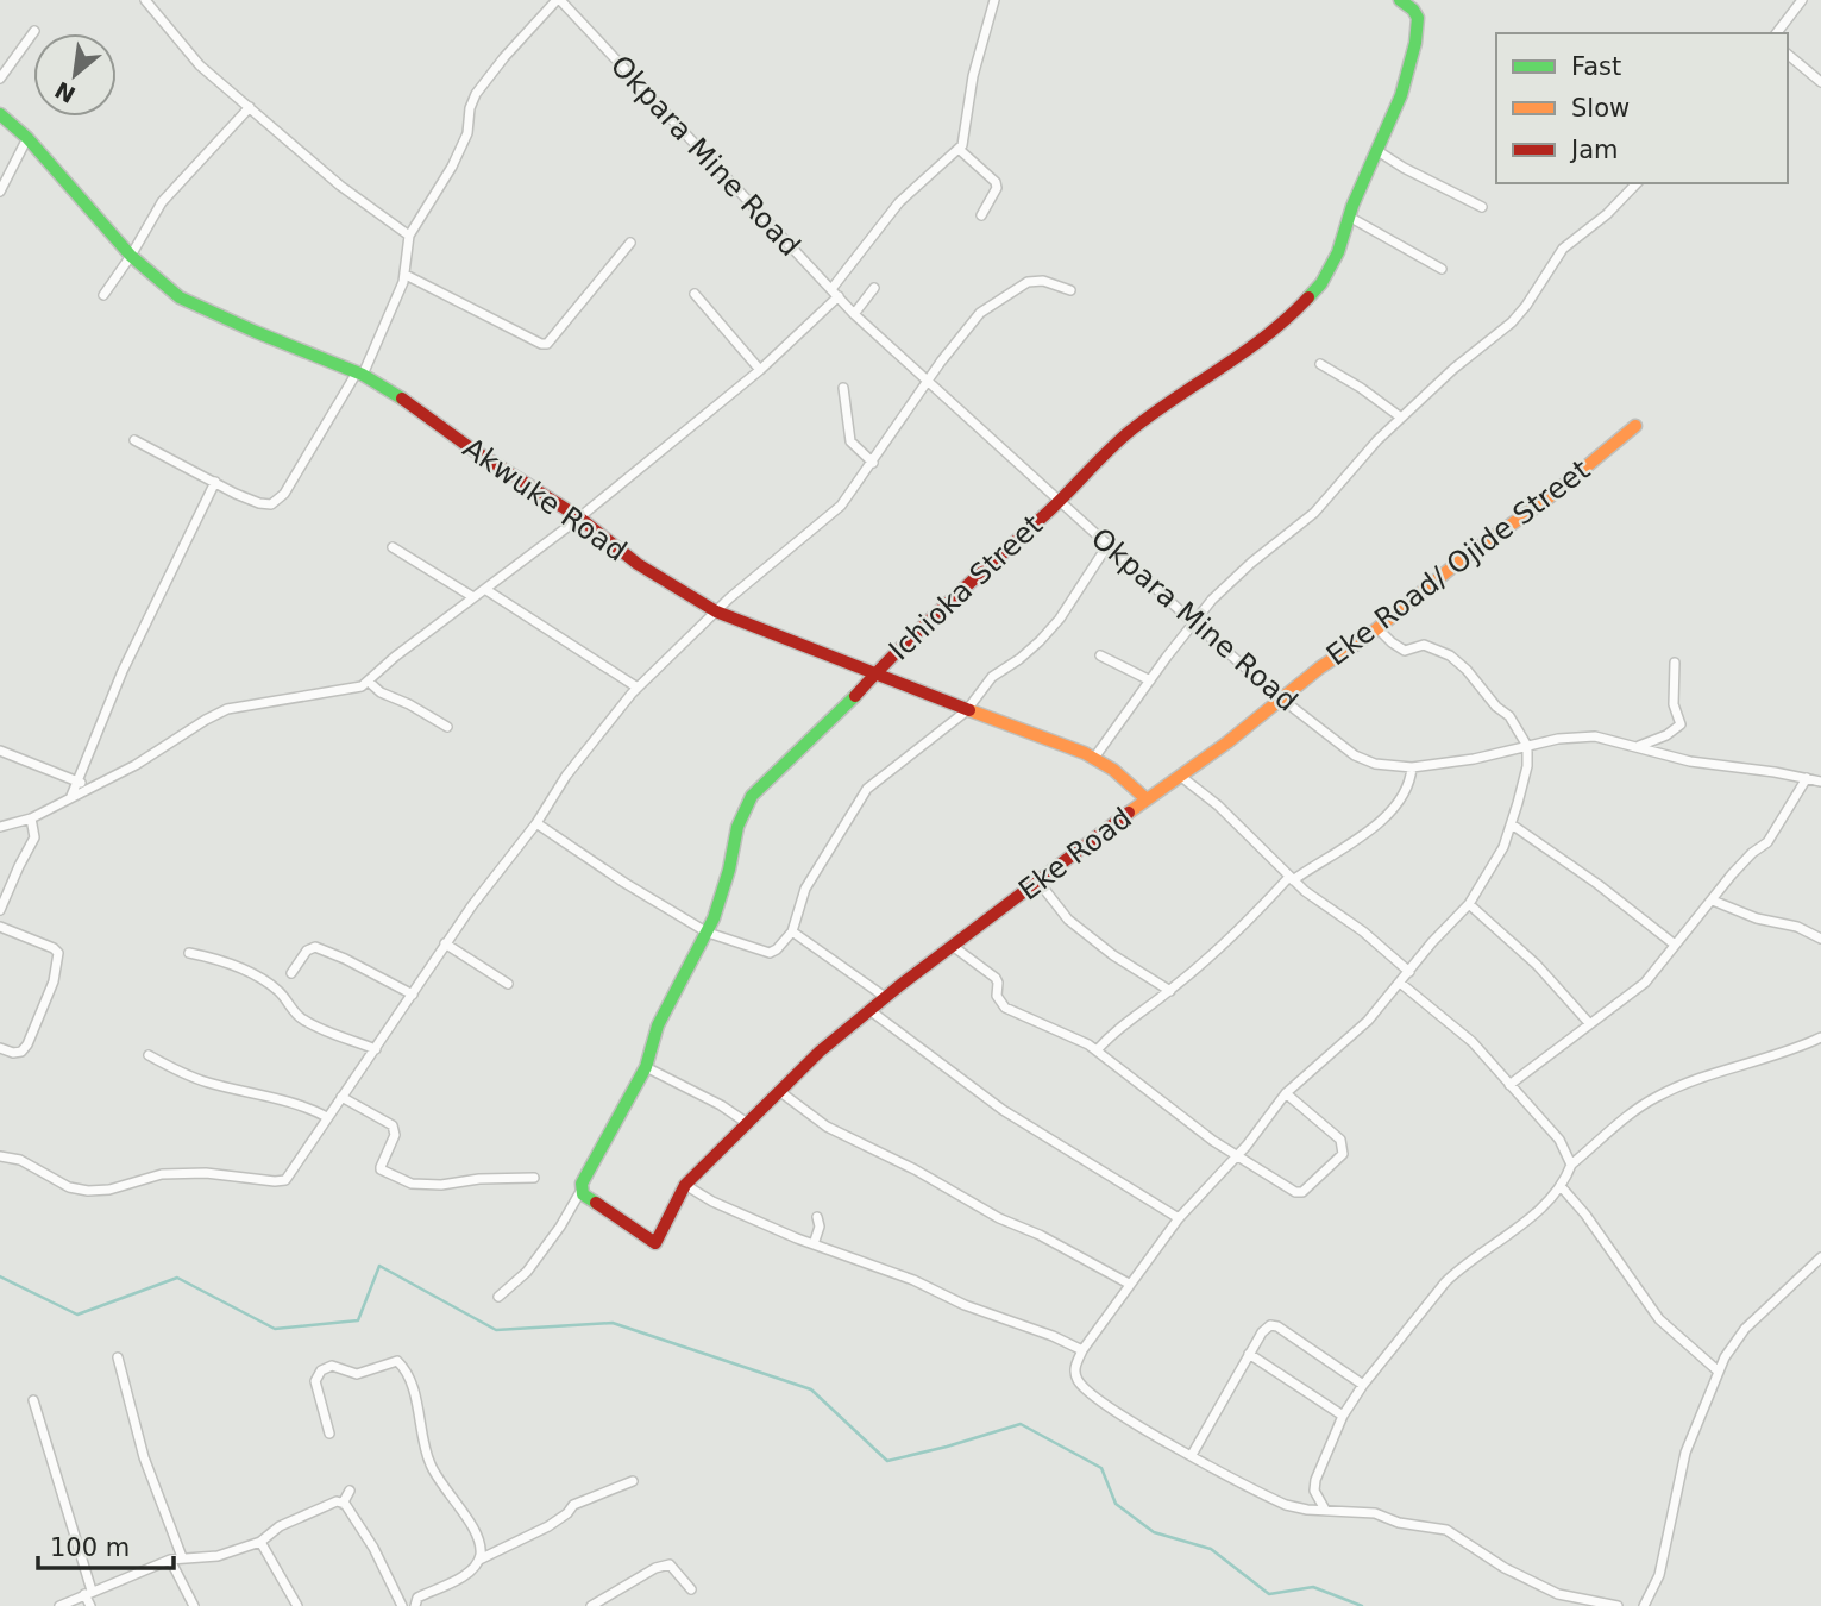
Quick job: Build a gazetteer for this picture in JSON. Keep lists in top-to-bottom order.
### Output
{
  "streets": {
    "street": [
      "Okpara Mine Road",
      "Akwuke Road",
      "Eke Road/ Ojide Street",
      "Ichioka Street",
      "Eke Road"
    ]
  },
  "crossings": [
    ["Okpara Mine Road", "Eke Road/ Ojide Street"],
    ["Okpara Mine Road", "Ichioka Street"],
    ["Okpara Mine Road", "Eke Road"],
    ["Akwuke Road", "Ichioka Street"],
    ["Akwuke Road", "Eke Road"],
    ["Eke Road/ Ojide Street", "Eke Road"],
    ["Ichioka Street", "Eke Road"]
  ],
  "legend": ["Fast", "Slow", "Jam"],
  "scale_bar": "100 m",
  "north": "bottom left"
}
